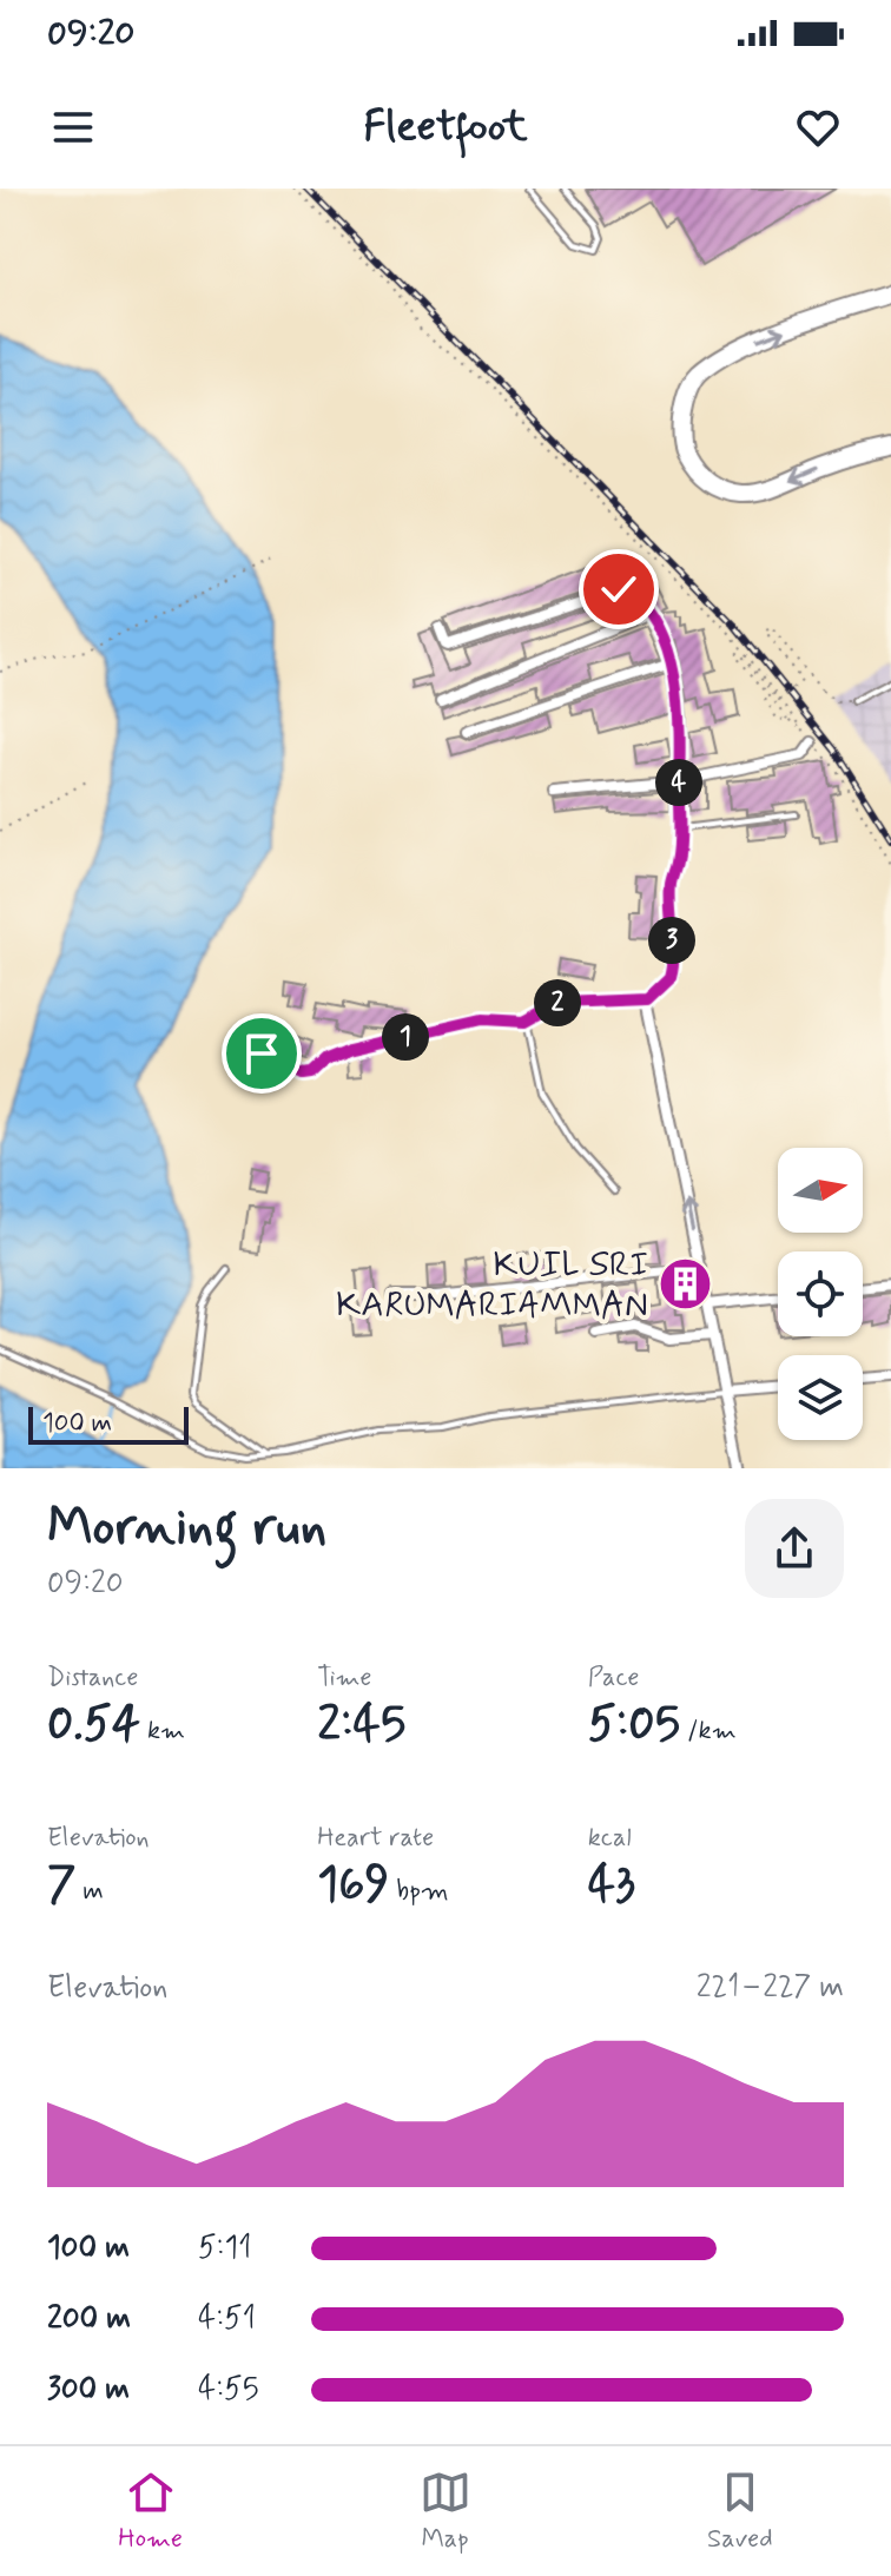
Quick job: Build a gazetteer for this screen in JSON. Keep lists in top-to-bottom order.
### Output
{
  "places": {
    "building": ["KUIL SRI KARUMARIAMMAN"]
  },
  "scale_bar": "100 m",
  "north": "right",
  "page": {
    "status": "09:20",
    "header": "Fleetfoot",
    "pins": [
      "4",
      "3",
      "2",
      "1"
    ],
    "scale": "100 m",
    "heading": ["Morning run", "09:20"],
    "stats": [
      ["Distance", "0.54 km"],
      ["Time", "2:45"],
      ["Pace", "5:05 /km"],
      ["Elevation", "7 m"],
      ["Heart rate", "169 bpm"],
      ["kcal", "43"]
    ],
    "chart": ["Elevation", "221–227 m"],
    "list": [
      {
        "name": "100 m",
        "note": "5:11"
      },
      {
        "name": "200 m",
        "note": "4:51"
      },
      {
        "name": "300 m",
        "note": "4:55"
      }
    ],
    "tabs": ["Home", "Map", "Saved"]
  }
}
